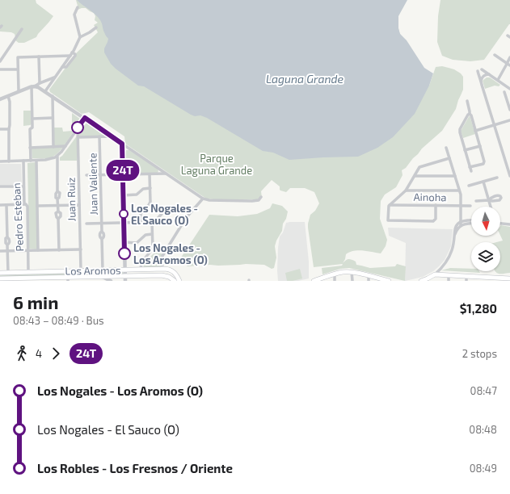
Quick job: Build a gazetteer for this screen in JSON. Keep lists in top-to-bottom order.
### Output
{
  "streets": {
    "main road": ["Los Aromos"],
    "street": [
      "Juan Valiente",
      "Ainoha",
      "Juan Ruiz",
      "Pedro Esteban"
    ]
  },
  "crossings": [
    ["Juan Valiente", "Los Aromos"],
    ["Juan Ruiz", "Los Aromos"],
    ["Pedro Esteban", "Los Aromos"]
  ],
  "water": ["Laguna Grande"],
  "parks": ["Parque Laguna Grande"],
  "places": ["Los Nogales - El Sauco (O)", "Los Nogales - Los Aromos (O)"],
  "lines": ["bus line 24T"],
  "north": "bottom",
  "page": {
    "on_map": "24T",
    "heading": ["6 min", "08:43 – 08:49 · Bus", "$1,280"],
    "legs": ["4", "24T", "2 stops"],
    "list": [
      {
        "name": "Los Nogales - Los Aromos (O)",
        "value": "08:47"
      },
      {
        "name": "Los Nogales - El Sauco (O)",
        "value": "08:48"
      },
      {
        "name": "Los Robles - Los Fresnos / Oriente",
        "value": "08:49"
      }
    ]
  }
}
